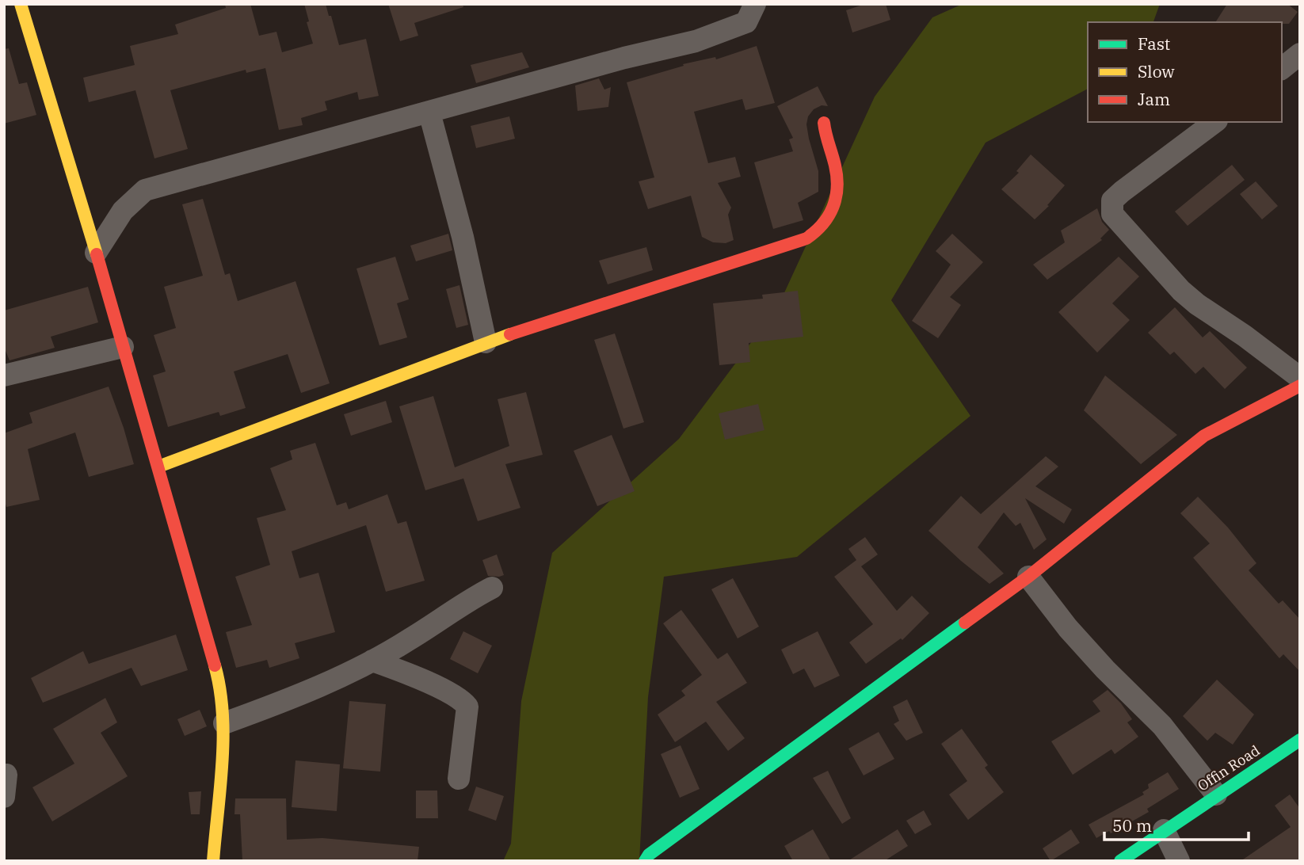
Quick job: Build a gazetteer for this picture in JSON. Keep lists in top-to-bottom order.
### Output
{
  "streets": {
    "street": ["Offin Road"]
  },
  "legend": ["Fast", "Slow", "Jam"],
  "scale_bar": "50 m"
}
